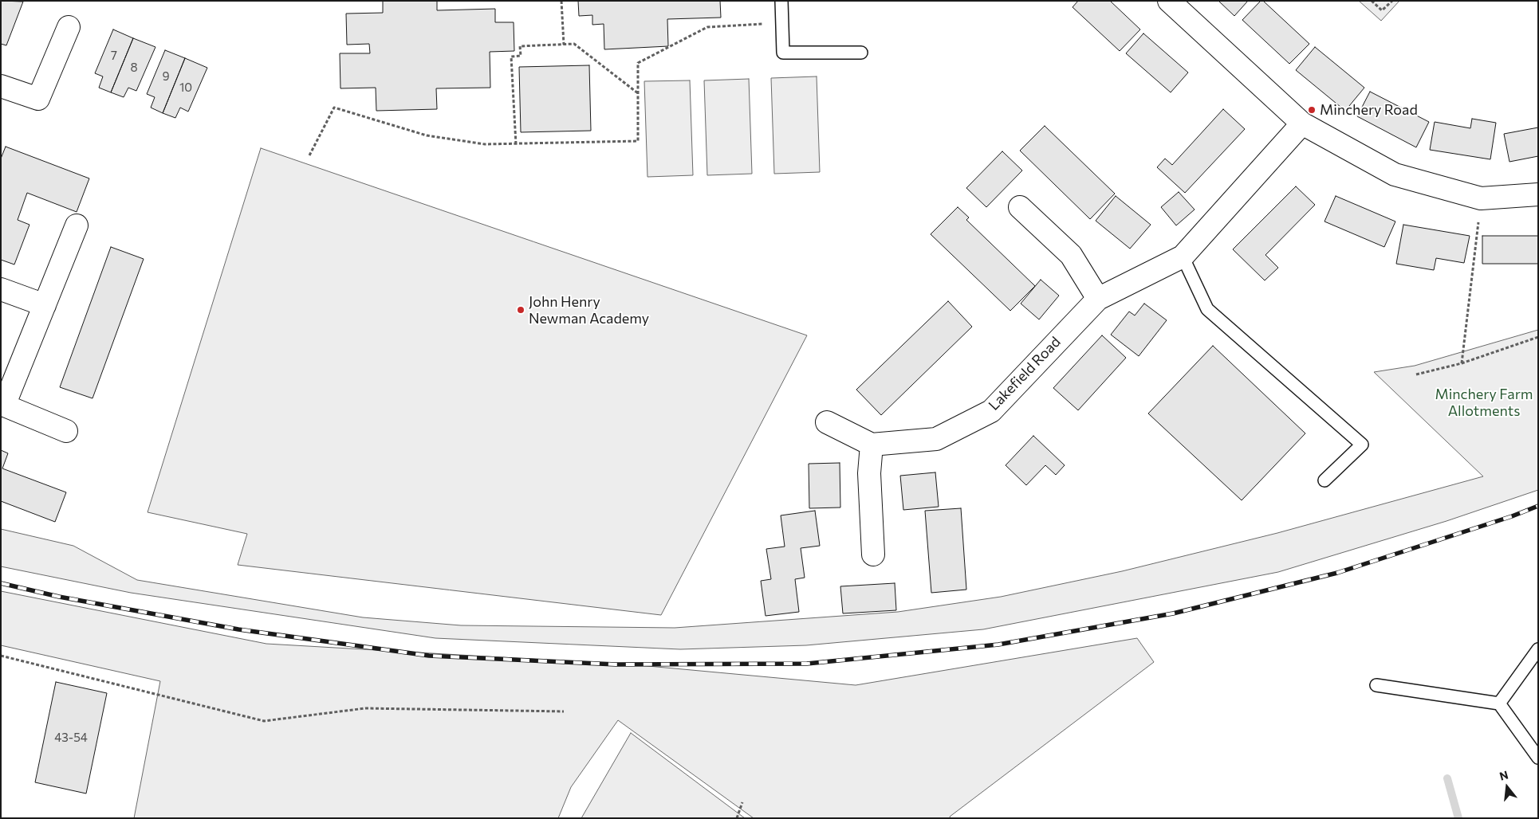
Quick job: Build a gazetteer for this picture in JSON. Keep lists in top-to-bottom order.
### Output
{
  "streets": {
    "street": ["Lakefield Road"]
  },
  "parks": ["Minchery Farm Allotments"],
  "places": ["Minchery Road", "John Henry Newman Academy"],
  "house_numbers": [
    "7",
    "8",
    "9",
    "10",
    "43-54"
  ],
  "north": "top"
}
